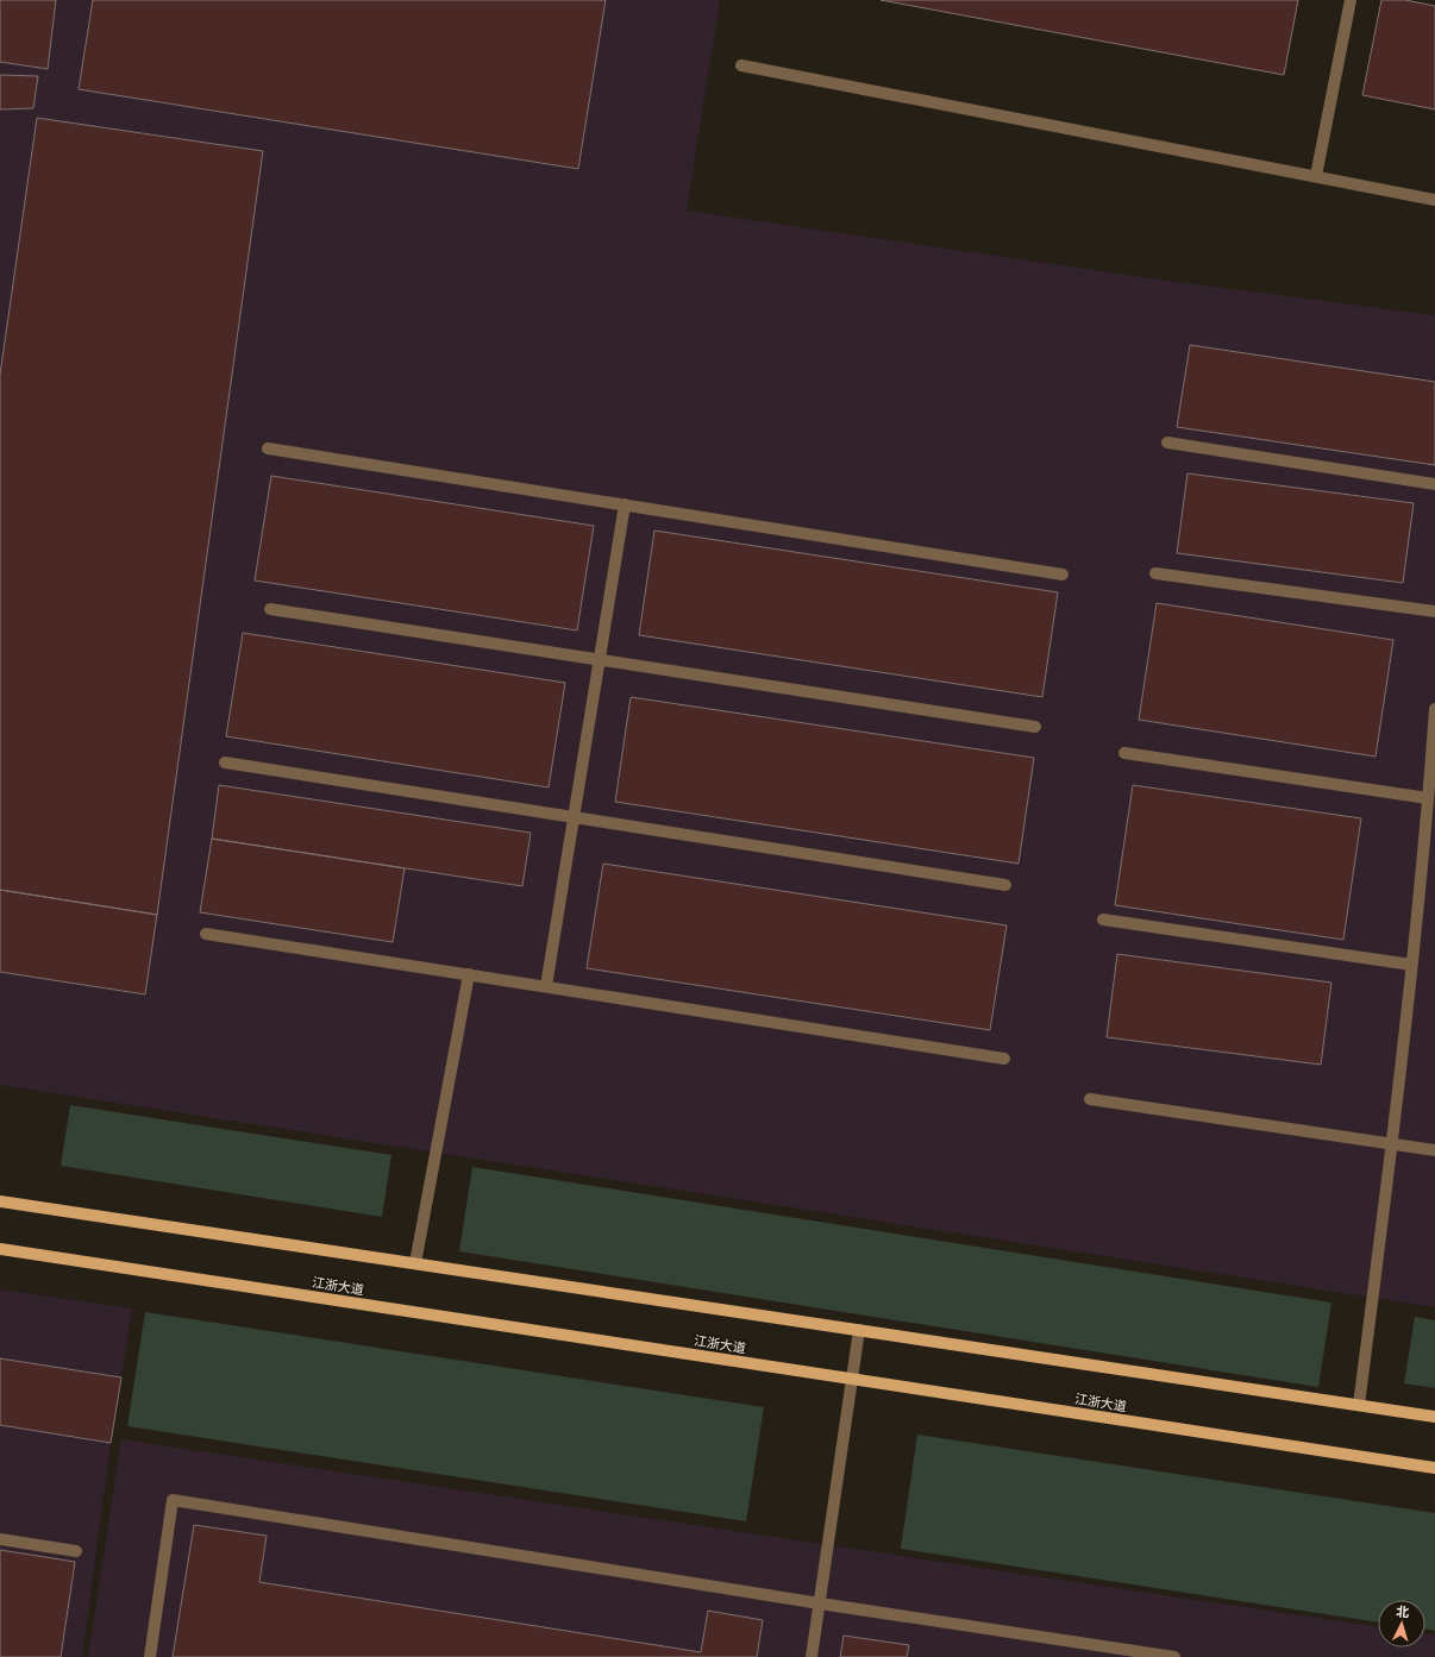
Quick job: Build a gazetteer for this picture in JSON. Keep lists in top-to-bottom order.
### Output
{
  "streets": {
    "main road": ["江浙大道"]
  },
  "north": "top"
}
